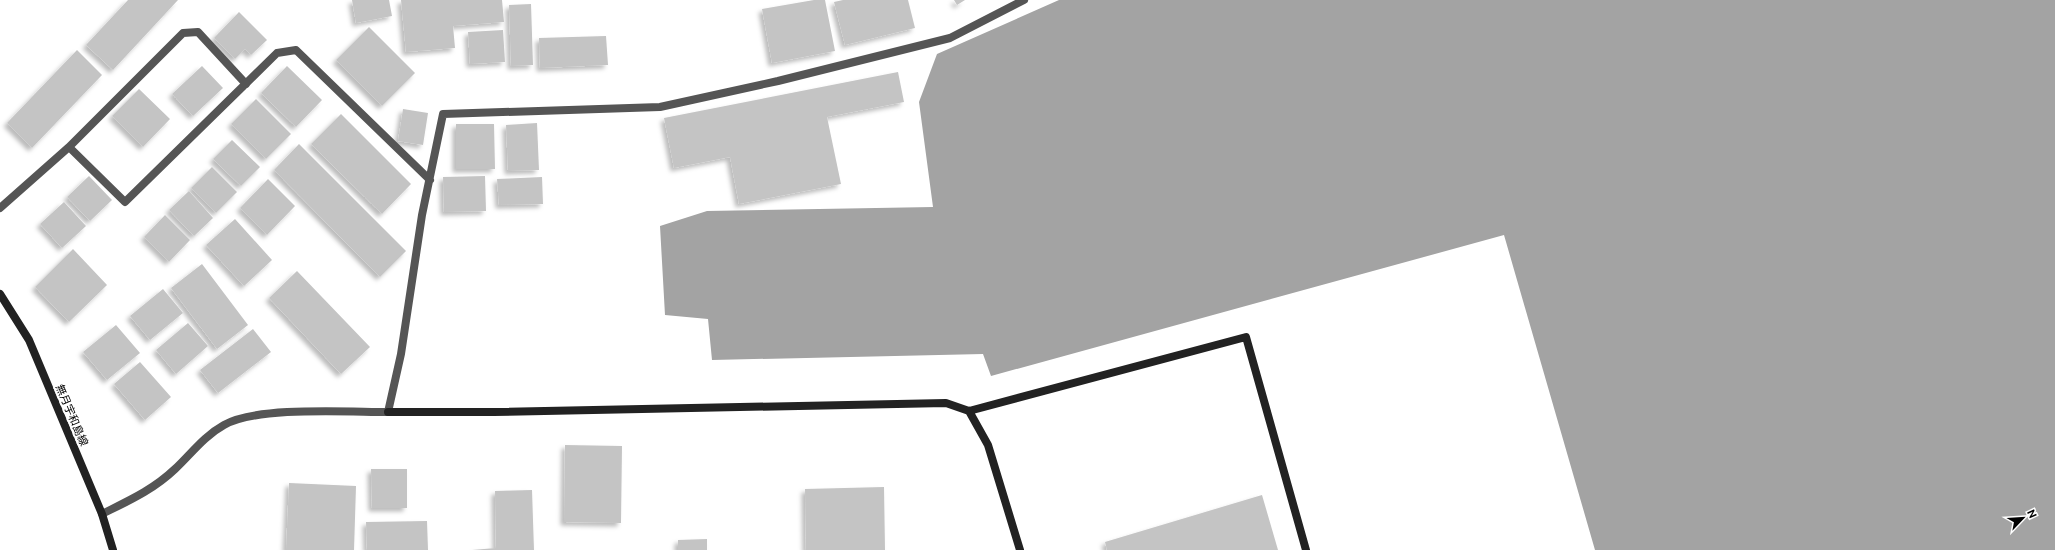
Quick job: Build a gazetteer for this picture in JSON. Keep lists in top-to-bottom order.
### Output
{
  "streets": {
    "street": ["無月宇和島線"]
  },
  "north": "top right"
}
